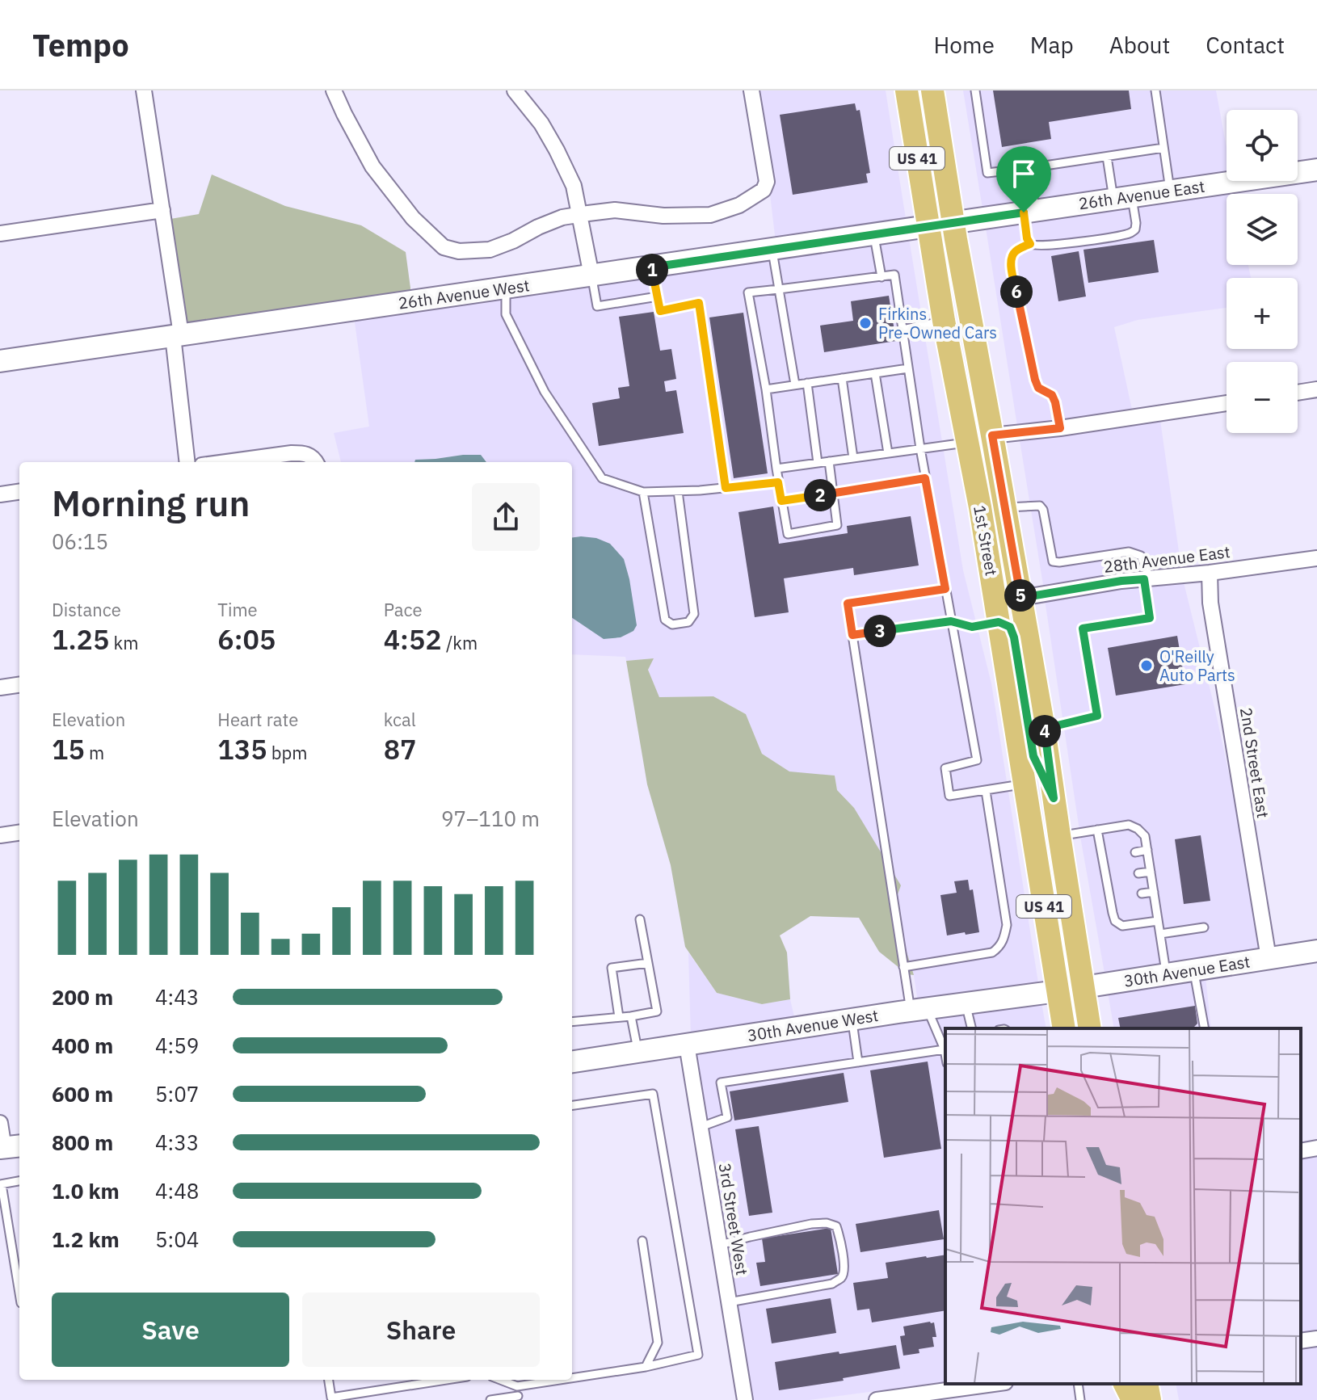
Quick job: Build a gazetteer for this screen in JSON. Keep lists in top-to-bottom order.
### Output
{
  "streets": {
    "main road": ["US 41", "1st Street"],
    "street": [
      "26th Avenue East",
      "26th Avenue West",
      "28th Avenue East",
      "2nd Street East",
      "30th Avenue East",
      "30th Avenue West",
      "3rd Street West"
    ]
  },
  "crossings": [
    ["26th Avenue East", "26th Avenue West"],
    ["26th Avenue East", "1st Street"],
    ["26th Avenue West", "1st Street"],
    ["1st Street", "28th Avenue East"],
    ["1st Street", "30th Avenue East"],
    ["1st Street", "30th Avenue West"],
    ["28th Avenue East", "2nd Street East"],
    ["2nd Street East", "30th Avenue East"],
    ["30th Avenue East", "30th Avenue West"],
    ["30th Avenue West", "3rd Street West"]
  ],
  "places": ["Firkins Pre-Owned Cars", "O'Reilly Auto Parts"],
  "page": {
    "header": "Tempo",
    "nav": [
      "Home",
      "Map",
      "About",
      "Contact"
    ],
    "map_buttons": ["+", "−"],
    "pins": [
      "1",
      "6",
      "2",
      "5",
      "3",
      "4"
    ],
    "heading": ["Morning run", "06:15"],
    "stats": [
      ["Distance", "1.25 km"],
      ["Time", "6:05"],
      ["Pace", "4:52 /km"],
      ["Elevation", "15 m"],
      ["Heart rate", "135 bpm"],
      ["kcal", "87"]
    ],
    "chart": ["Elevation", "97–110 m"],
    "list": [
      {
        "name": "200 m",
        "note": "4:43"
      },
      {
        "name": "400 m",
        "note": "4:59"
      },
      {
        "name": "600 m",
        "note": "5:07"
      },
      {
        "name": "800 m",
        "note": "4:33"
      },
      {
        "name": "1.0 km",
        "note": "4:48"
      },
      {
        "name": "1.2 km",
        "note": "5:04"
      }
    ],
    "buttons": ["Save", "Share"]
  }
}
